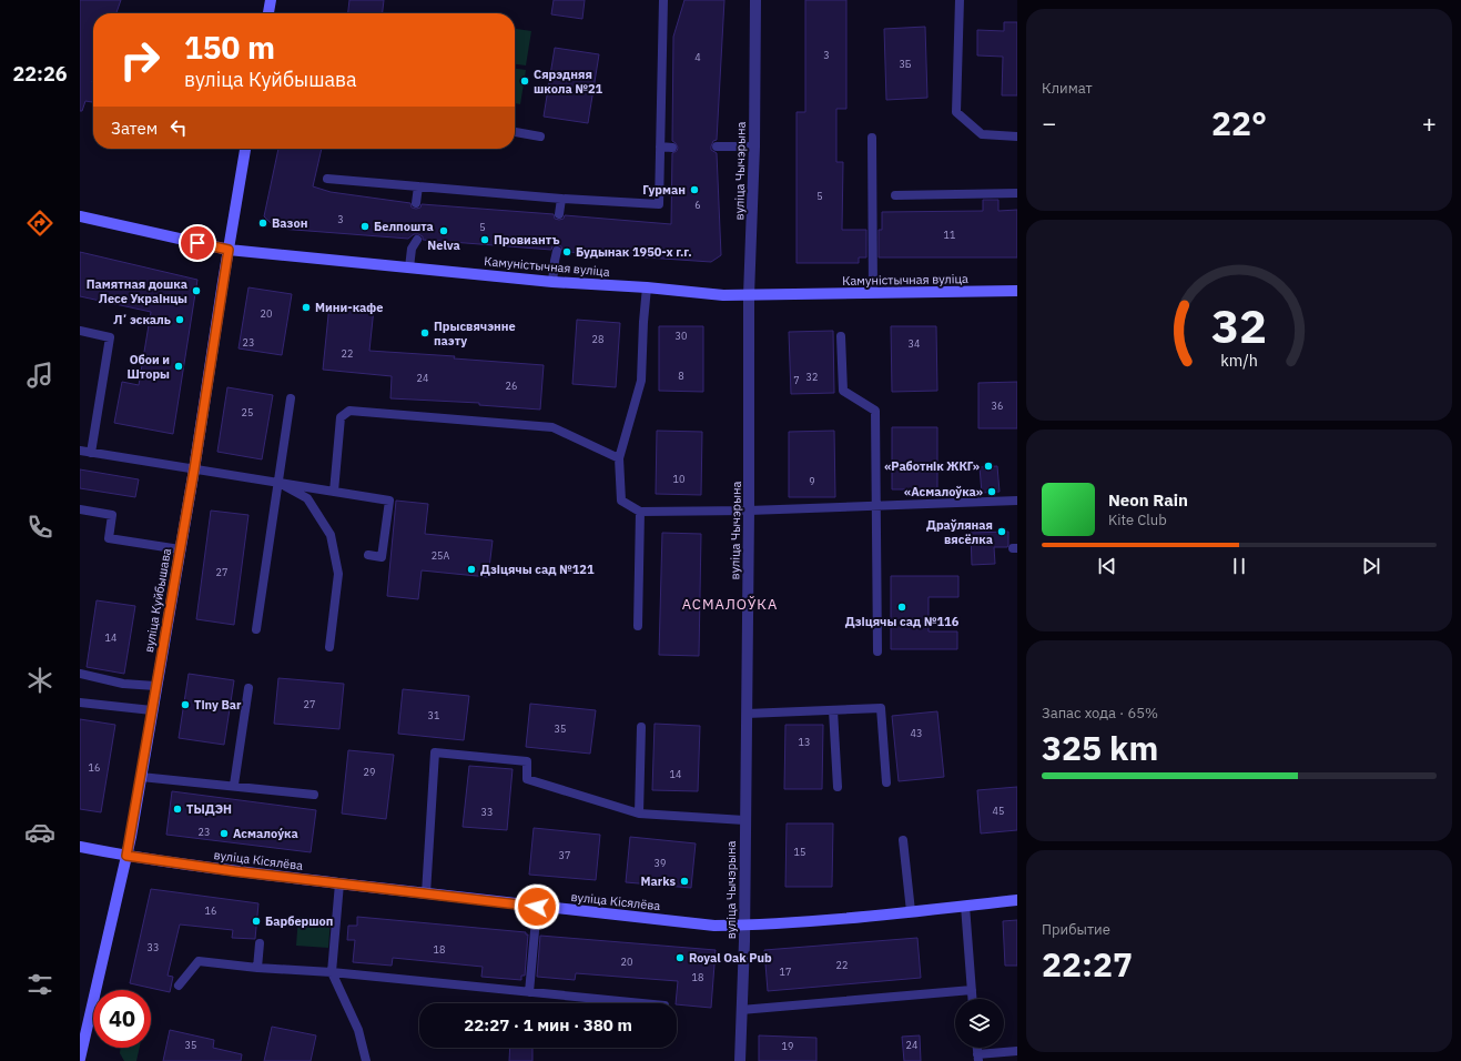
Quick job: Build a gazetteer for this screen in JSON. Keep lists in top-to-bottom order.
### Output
{
  "streets": {
    "street": [
      "вуліца Чычэрына",
      "Камуністычная вуліца",
      "вуліца Куйбышава",
      "вуліца Кісялёва"
    ]
  },
  "crossings": [
    ["вуліца Чычэрына", "Камуністычная вуліца"],
    ["вуліца Чычэрына", "вуліца Кісялёва"],
    ["Камуністычная вуліца", "вуліца Куйбышава"],
    ["вуліца Куйбышава", "вуліца Кісялёва"]
  ],
  "districts": ["АСМАЛОЎКА"],
  "places": [
    "Сярэдняя школа №21",
    "Гурман",
    "Вазон",
    "Белпошта",
    "Nelva",
    "Провиантъ",
    "Будынак 1950-х г.г.",
    "Памятная дошка Лесе Украінцы",
    "Мини-кафе",
    "Лʼэскаль",
    "Прысвячэнне паэту",
    "Обои и Шторы",
    "«Работнік ЖКГ»",
    "«Асмалоўка»",
    "Драўляная вясёлка",
    "Дзіцячы сад №121",
    "Дзіцячы сад №116",
    "Tiny Bar",
    "ТЫДЭН",
    "Асмалоу́ка",
    "Marks",
    "Барбершоп",
    "Royal Oak Pub"
  ],
  "house_numbers": [
    "3",
    "4",
    "3Б",
    "5",
    "6",
    "3",
    "5",
    "11",
    "20",
    "30",
    "28",
    "23",
    "34",
    "22",
    "8",
    "32",
    "24",
    "7",
    "26",
    "36",
    "25",
    "10",
    "9",
    "25А",
    "27",
    "14",
    "27",
    "31",
    "35",
    "43",
    "13",
    "16",
    "29",
    "14",
    "45",
    "33",
    "23",
    "15",
    "37",
    "39",
    "16",
    "33",
    "18",
    "20",
    "22",
    "17",
    "18",
    "35",
    "24",
    "19"
  ],
  "page": {
    "tabs": "22:26",
    "tile": [
      "Климат",
      ["Запас хода · 65%", "325 km"],
      ["Прибытие", "22:27"]
    ],
    "turn": ["150 m", "вуліца Куйбышава"],
    "heat": ["−", "22°", "+"],
    "then": "Затем",
    "song": ["Neon Rain", "Kite Club"],
    "limit": "40",
    "trip": "22:27 · 1 мин · 380 m",
    "gauge": ["32", "km/h"]
  }
}
